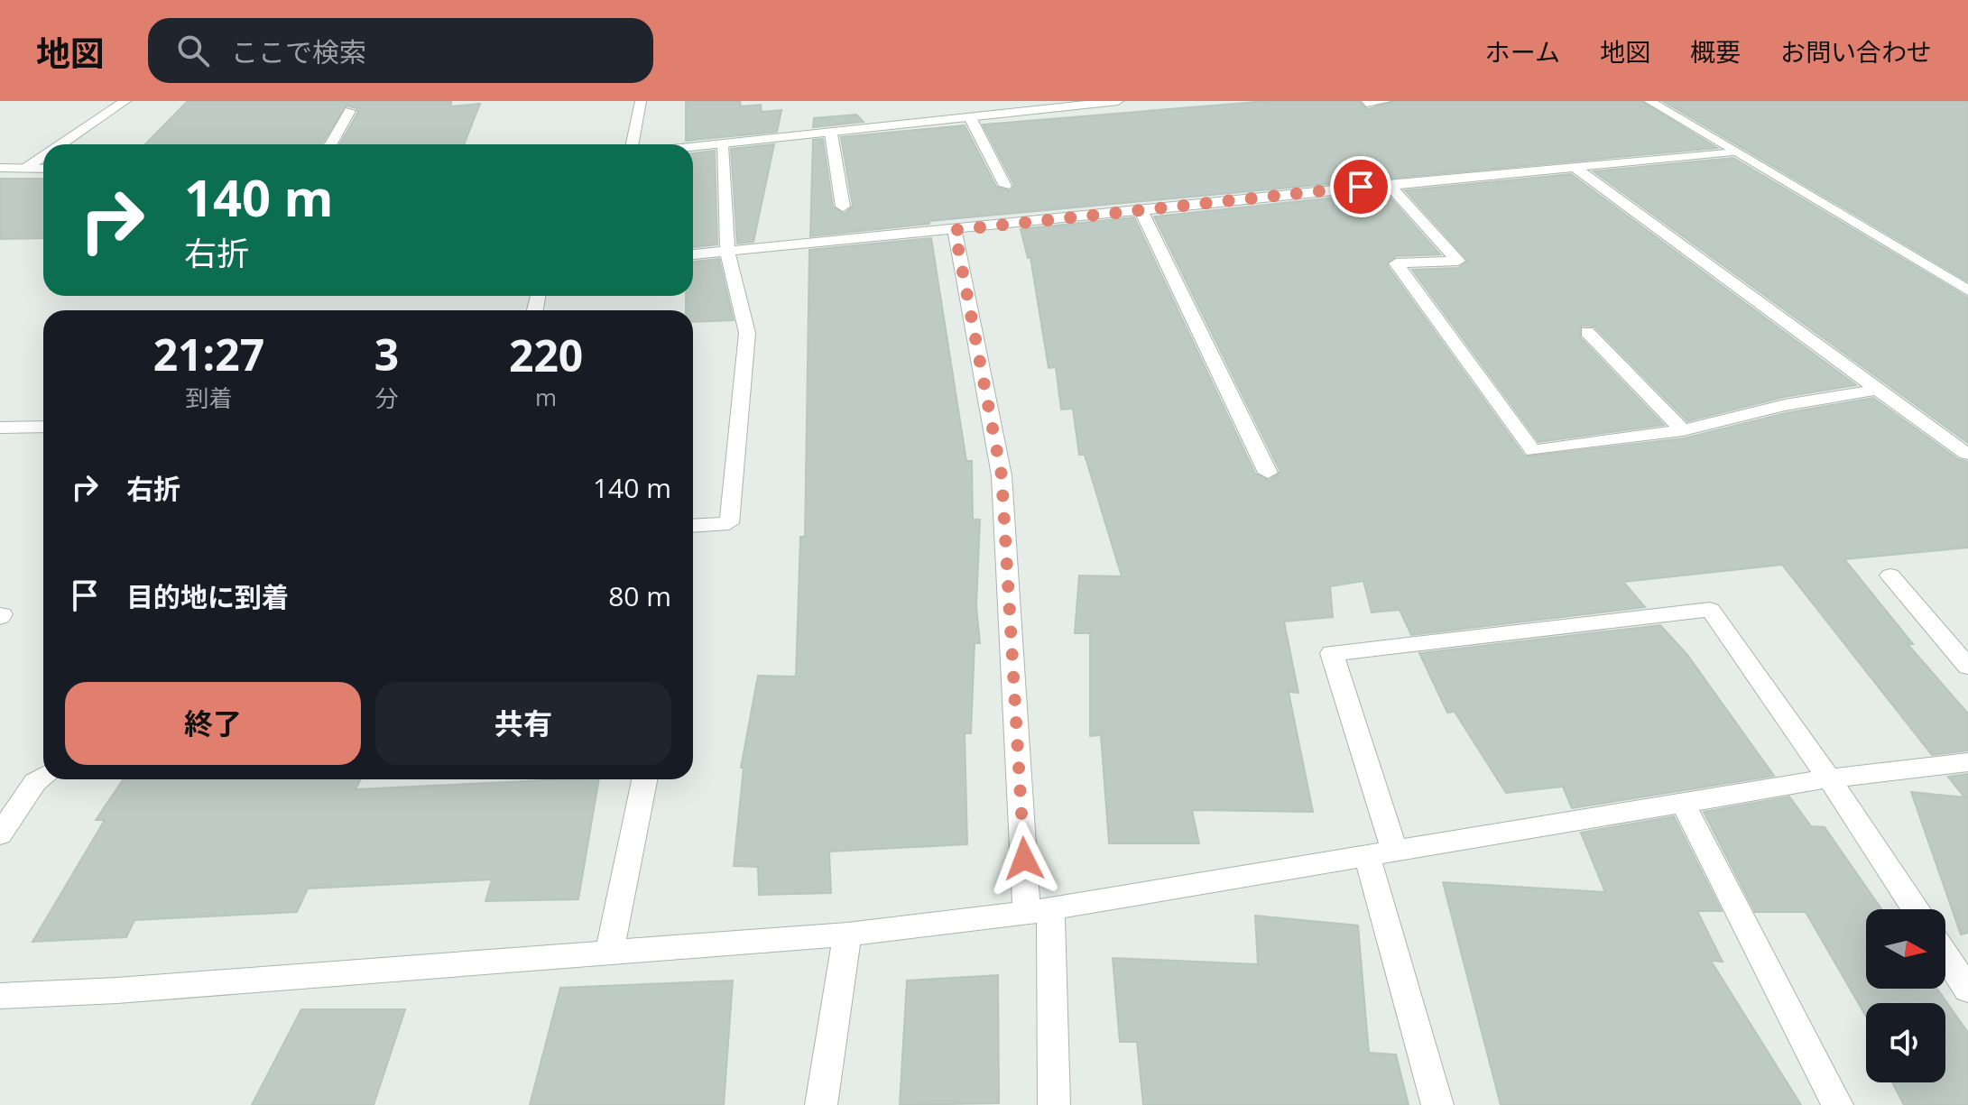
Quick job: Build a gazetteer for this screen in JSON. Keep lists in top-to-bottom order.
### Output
{
  "north": "right",
  "page": {
    "header": "地図",
    "search": "ここで検索",
    "nav": [
      "ホーム",
      "地図",
      "概要",
      "お問い合わせ"
    ],
    "turn": ["140 m", "右折"],
    "eta": [
      "21:27",
      "到着",
      "3",
      "分",
      "220",
      "m"
    ],
    "list": [
      {
        "name": "右折",
        "value": "140 m"
      },
      {
        "name": "目的地に到着",
        "value": "80 m"
      }
    ],
    "buttons": ["終了", "共有"]
  }
}
